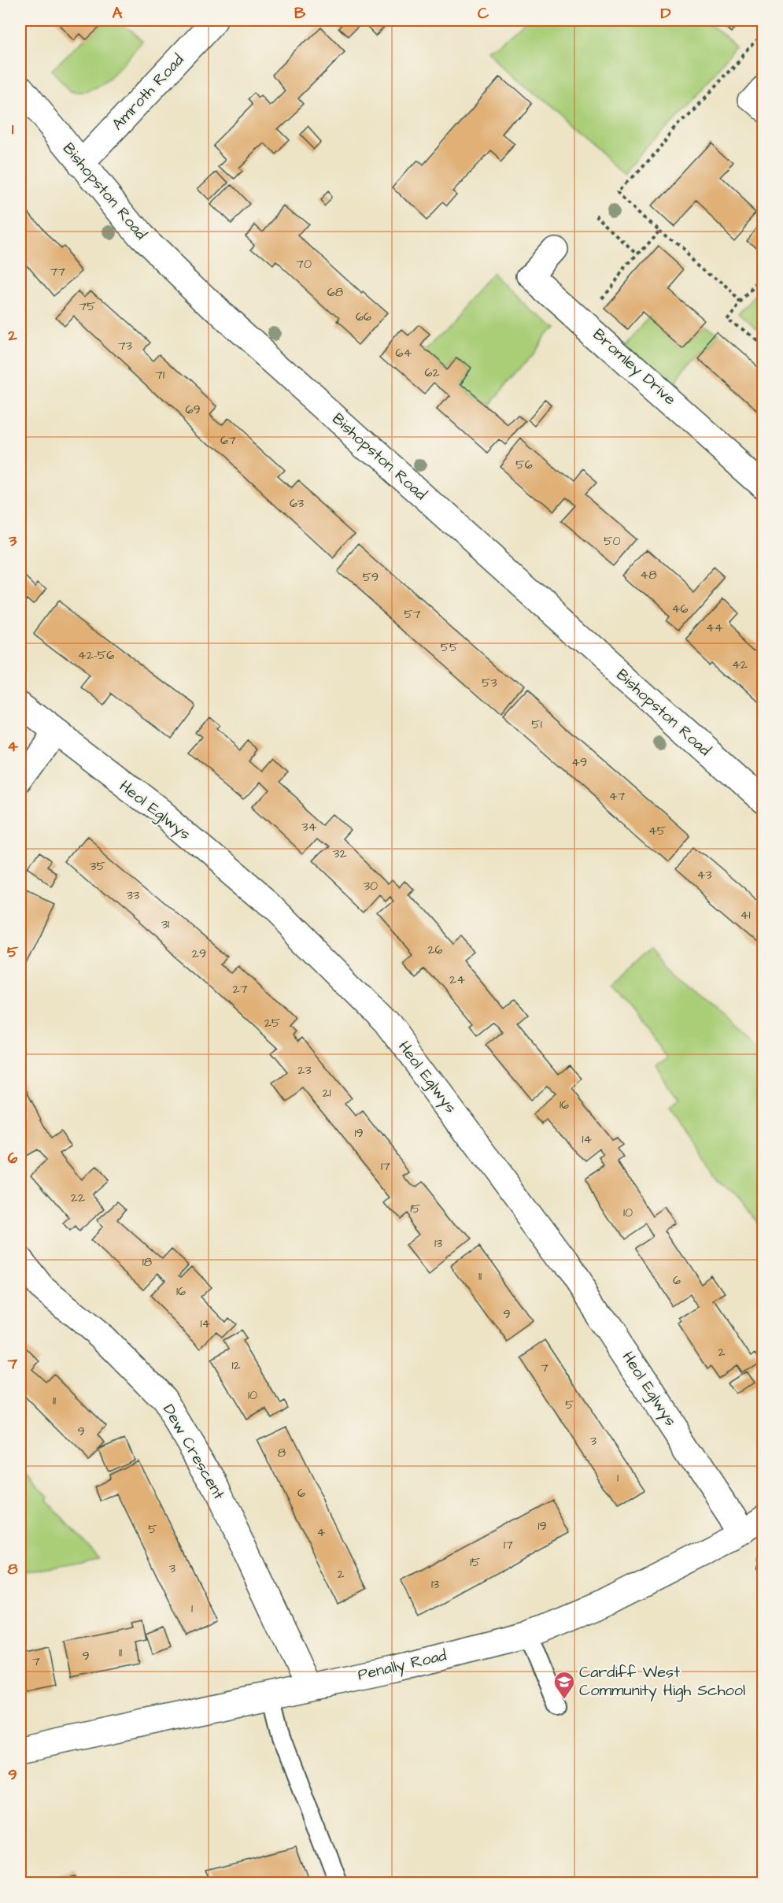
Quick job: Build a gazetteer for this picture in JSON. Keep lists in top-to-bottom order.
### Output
{
  "streets": {
    "street": [
      "Amroth Road",
      "Bishopston Road",
      "Bromley Drive",
      "Heol Eglwys",
      "Dew Crescent",
      "Penally Road"
    ]
  },
  "crossings": [
    ["Amroth Road", "Bishopston Road"],
    ["Heol Eglwys", "Penally Road"],
    ["Dew Crescent", "Penally Road"]
  ],
  "places": {
    "school or university": ["Cardiff West Community High School"]
  },
  "house_numbers": [
    "70",
    "77",
    "68",
    "75",
    "66",
    "73",
    "64",
    "62",
    "71",
    "69",
    "67",
    "56",
    "63",
    "50",
    "48",
    "59",
    "46",
    "57",
    "44",
    "55",
    "42-56",
    "42",
    "53",
    "51",
    "49",
    "47",
    "34",
    "45",
    "32",
    "35",
    "43",
    "30",
    "33",
    "41",
    "31",
    "26",
    "29",
    "24",
    "27",
    "25",
    "23",
    "21",
    "16",
    "19",
    "14",
    "17",
    "22",
    "15",
    "10",
    "13",
    "18",
    "11",
    "6",
    "16",
    "9",
    "14",
    "2",
    "12",
    "7",
    "10",
    "11",
    "5",
    "9",
    "3",
    "8",
    "1",
    "6",
    "19",
    "5",
    "4",
    "17",
    "15",
    "3",
    "2",
    "13",
    "1",
    "11",
    "9",
    "7"
  ],
  "grid": {
    "columns": [
      "A",
      "B",
      "C",
      "D"
    ],
    "rows": [
      "1",
      "2",
      "3",
      "4",
      "5",
      "6",
      "7",
      "8",
      "9"
    ]
  }
}
